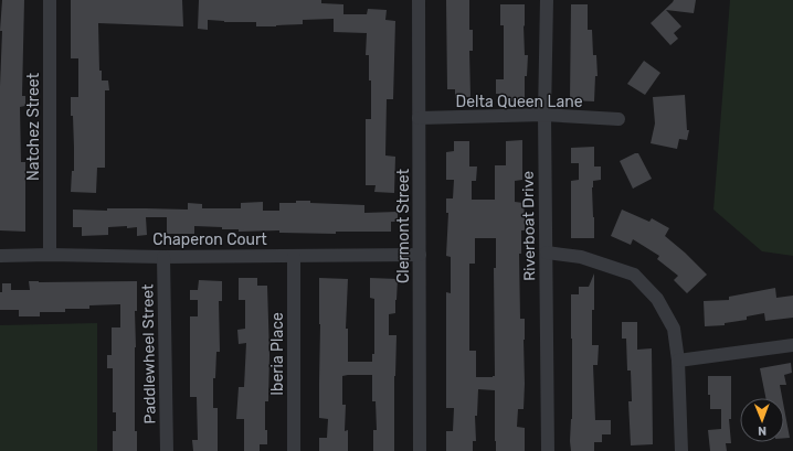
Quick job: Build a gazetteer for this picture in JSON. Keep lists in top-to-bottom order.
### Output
{
  "streets": {
    "street": [
      "Delta Queen Lane",
      "Natchez Street",
      "Clermont Street",
      "Riverboat Drive",
      "Chaperon Court",
      "Paddlewheel Street",
      "Iberia Place"
    ]
  },
  "crossings": [
    ["Delta Queen Lane", "Clermont Street"],
    ["Delta Queen Lane", "Riverboat Drive"],
    ["Natchez Street", "Chaperon Court"],
    ["Clermont Street", "Chaperon Court"],
    ["Chaperon Court", "Paddlewheel Street"],
    ["Chaperon Court", "Iberia Place"]
  ],
  "north": "bottom"
}
